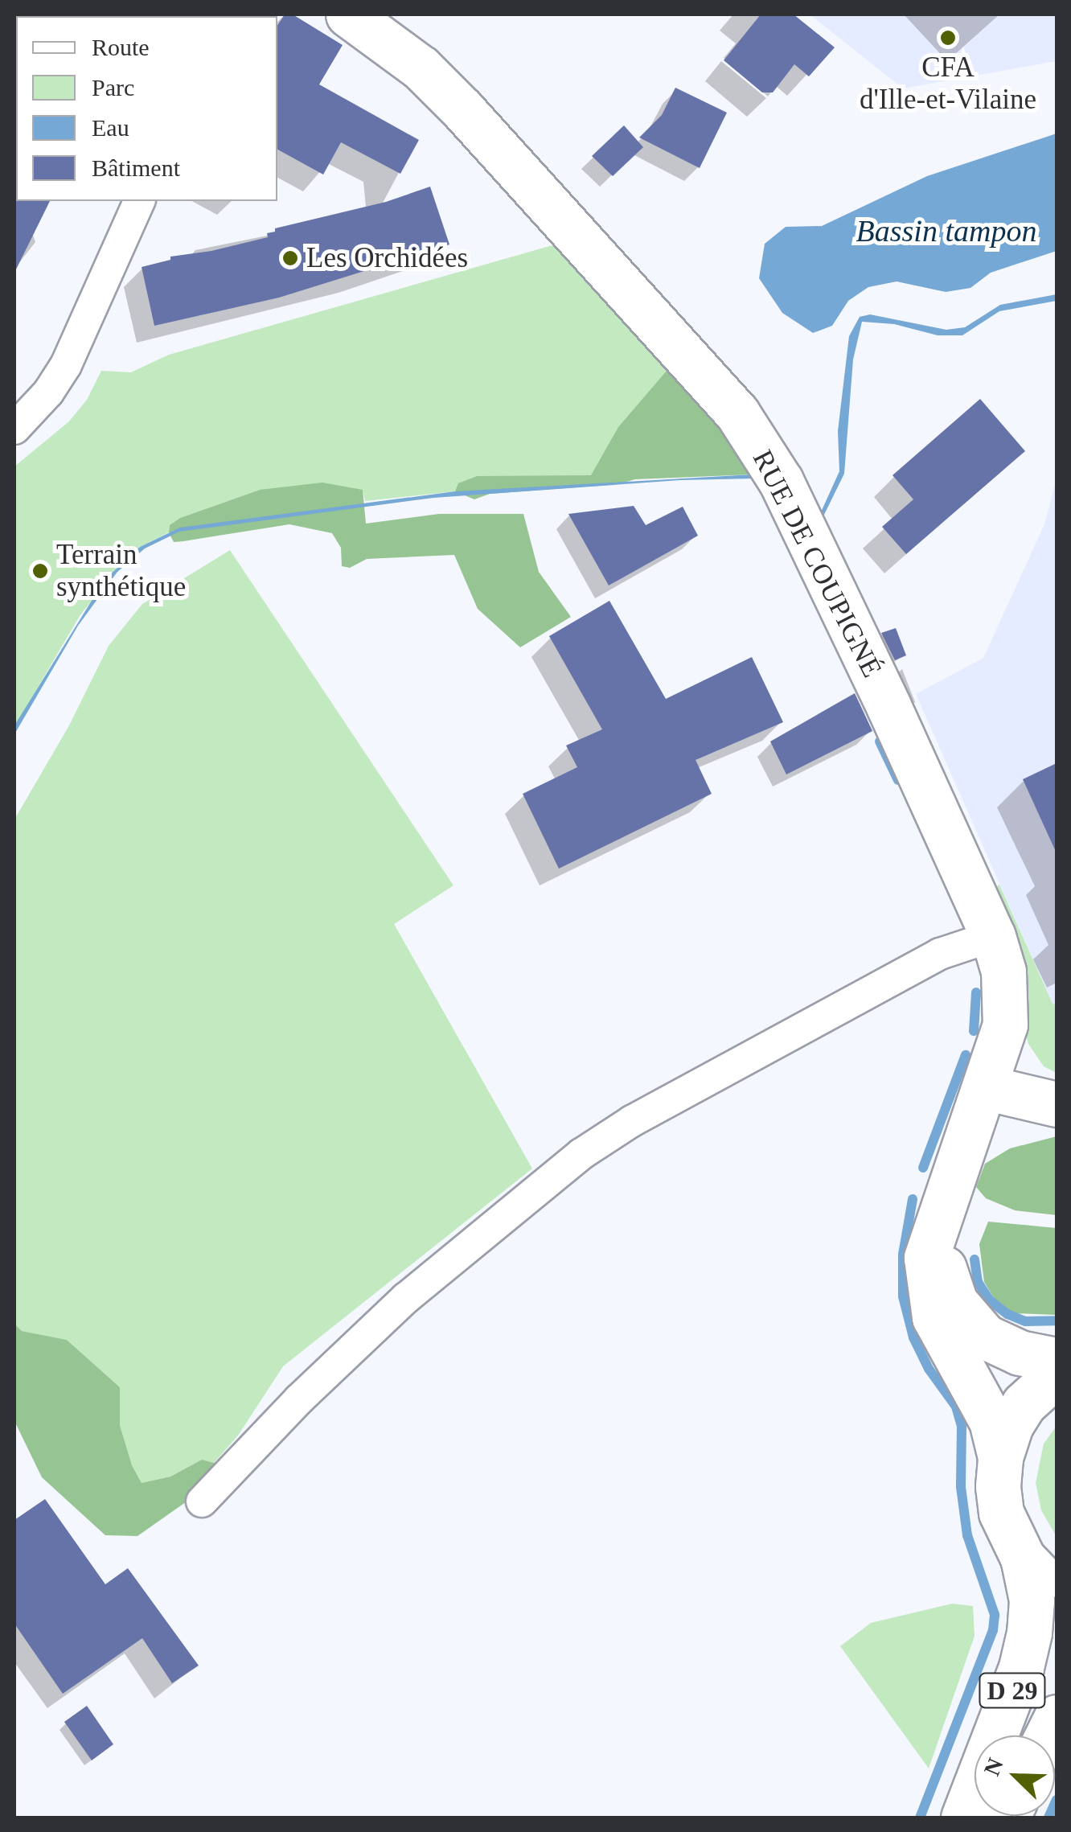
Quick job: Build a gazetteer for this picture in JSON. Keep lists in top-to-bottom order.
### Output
{
  "streets": {
    "street": ["RUE DE COUPIGNÉ", "D 29"]
  },
  "water": ["Bassin tampon"],
  "places": ["CFA d'Ille-et-Vilaine", "Les Orchidées", "Terrain synthétique"],
  "legend": [
    "Route",
    "Parc",
    "Eau",
    "Bâtiment"
  ],
  "north": "top left"
}
